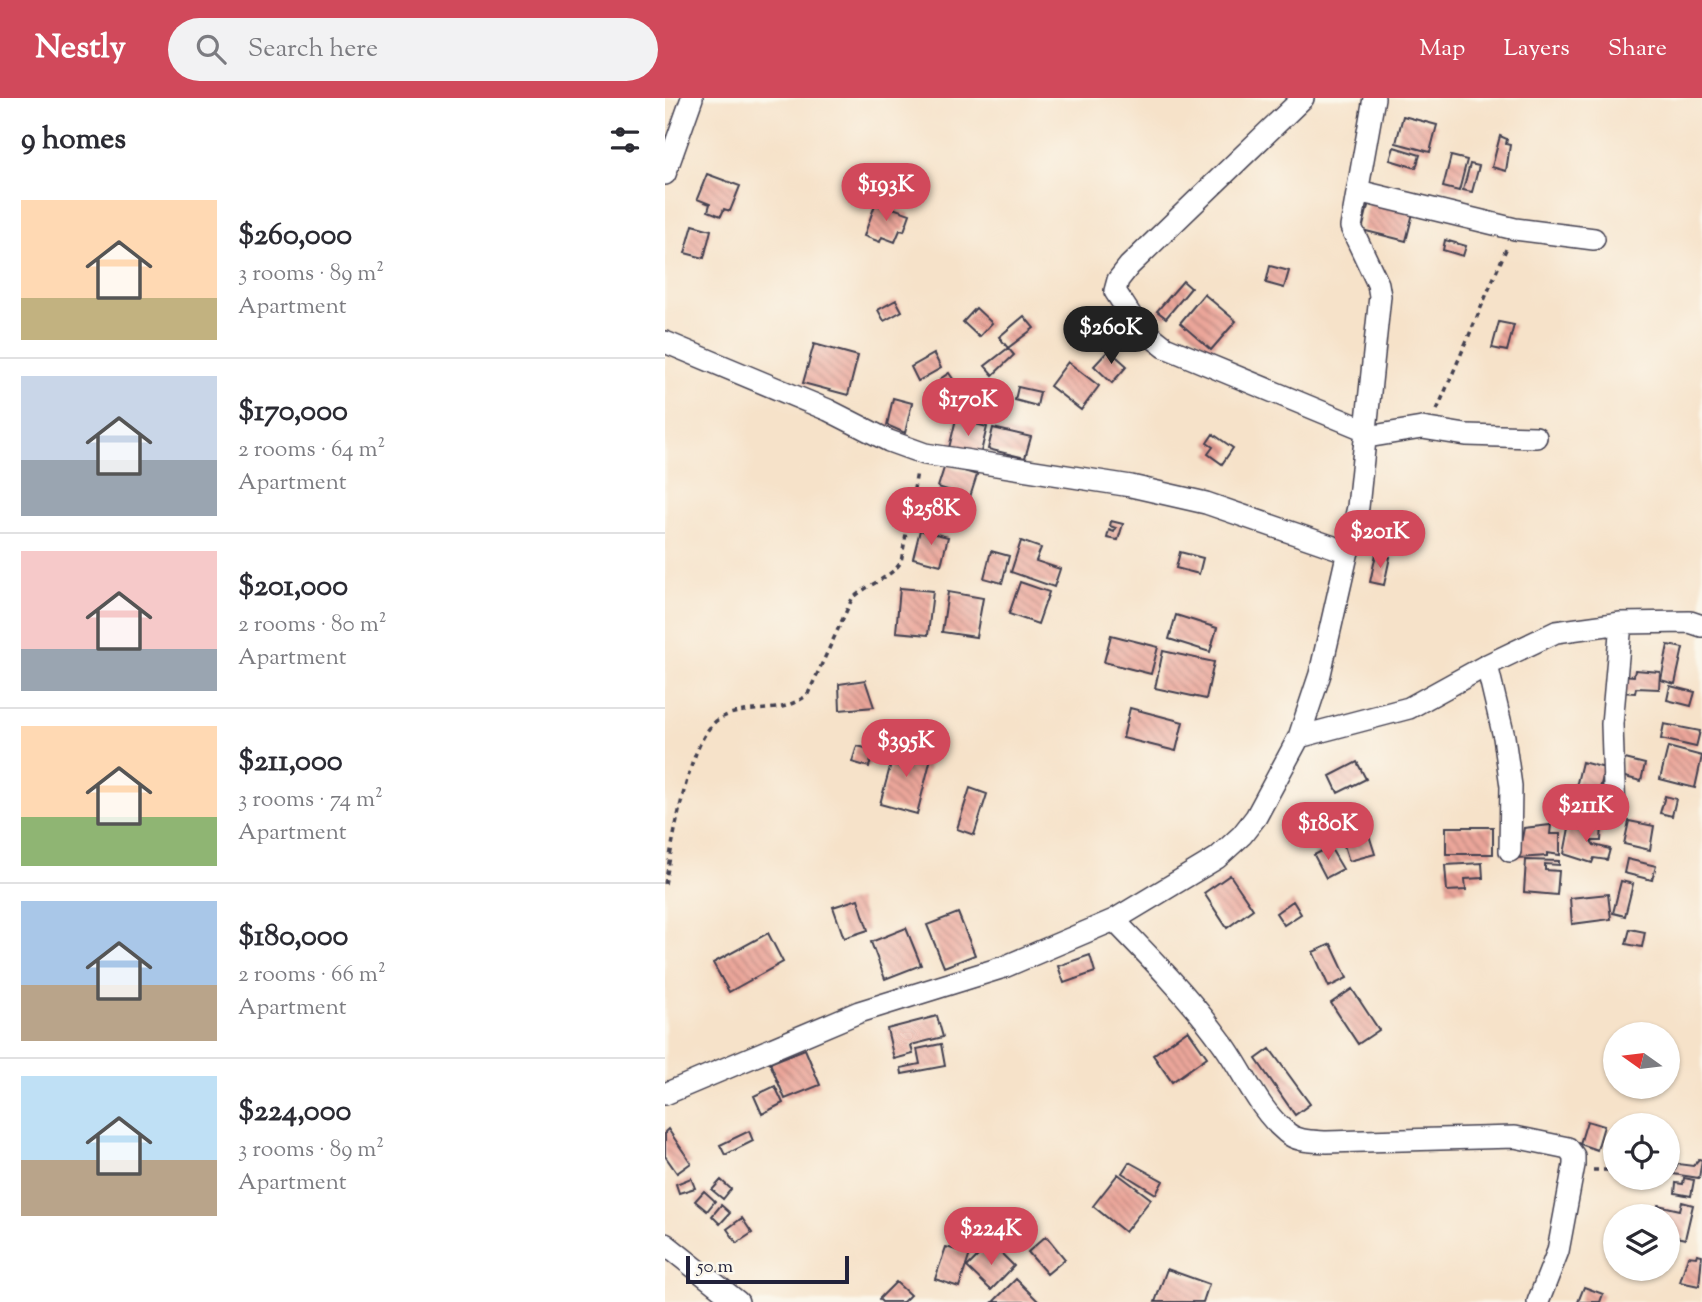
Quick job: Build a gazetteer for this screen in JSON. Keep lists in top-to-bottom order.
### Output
{
  "scale_bar": "50 m",
  "north": "left",
  "page": {
    "header": "Nestly",
    "search": "Search here",
    "nav": ["Map", "Layers", "Share"],
    "heading": "9 homes",
    "price": [
      "$193K",
      "$260K",
      "$170K",
      "$258K",
      "$201K",
      "$395K",
      "$211K",
      "$180K",
      "$224K"
    ],
    "list": [
      {
        "name": "$260,000",
        "note": "3 rooms · 89 m² · Apartment"
      },
      {
        "name": "$170,000",
        "note": "2 rooms · 64 m² · Apartment"
      },
      {
        "name": "$201,000",
        "note": "2 rooms · 80 m² · Apartment"
      },
      {
        "name": "$211,000",
        "note": "3 rooms · 74 m² · Apartment"
      },
      {
        "name": "$180,000",
        "note": "2 rooms · 66 m² · Apartment"
      },
      {
        "name": "$224,000",
        "note": "3 rooms · 89 m² · Apartment"
      }
    ],
    "scale": "50 m"
  }
}
